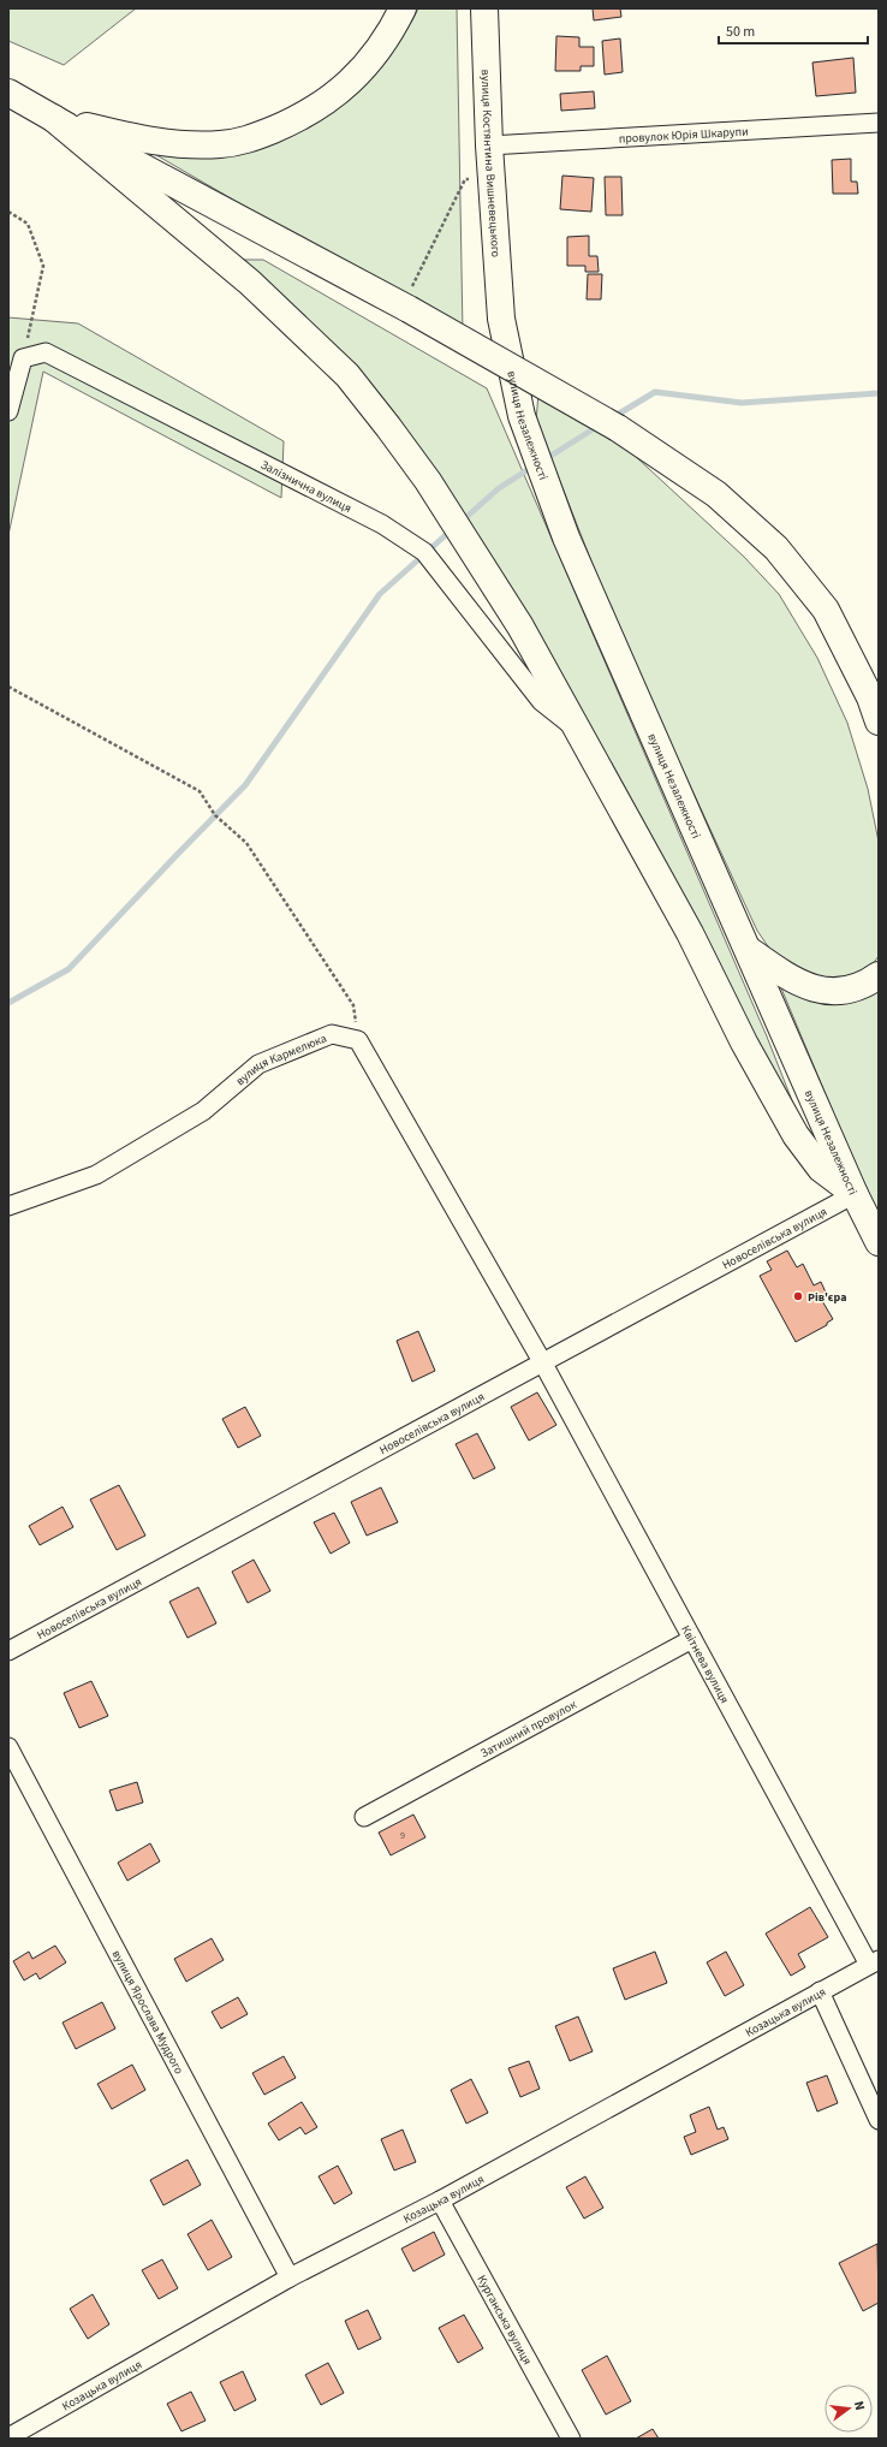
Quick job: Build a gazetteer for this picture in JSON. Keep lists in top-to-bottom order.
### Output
{
  "streets": {
    "main road": ["вулиця Костянтина Вишневецького", "вулиця Незалежності"],
    "street": [
      "провулок Юрія Шкарупи",
      "Залізнична вулиця",
      "вулиця Кармелюка",
      "Новоселівська вулиця",
      "Квітнева вулиця",
      "Затишний провулок",
      "Козацька вулиця",
      "вулиця Ярослава Мудрого",
      "Курганська вулиця"
    ]
  },
  "crossings": [
    ["провулок Юрія Шкарупи", "вулиця Костянтина Вишневецького"],
    ["вулиця Костянтина Вишневецького", "вулиця Незалежності"],
    ["вулиця Незалежності", "Новоселівська вулиця"],
    ["Новоселівська вулиця", "Квітнева вулиця"],
    ["Квітнева вулиця", "Затишний провулок"],
    ["Квітнева вулиця", "Козацька вулиця"],
    ["Козацька вулиця", "вулиця Ярослава Мудрого"],
    ["Козацька вулиця", "Курганська вулиця"]
  ],
  "places": ["Рів'єра"],
  "house_numbers": ["9"],
  "scale_bar": "50 m",
  "north": "right"
}
